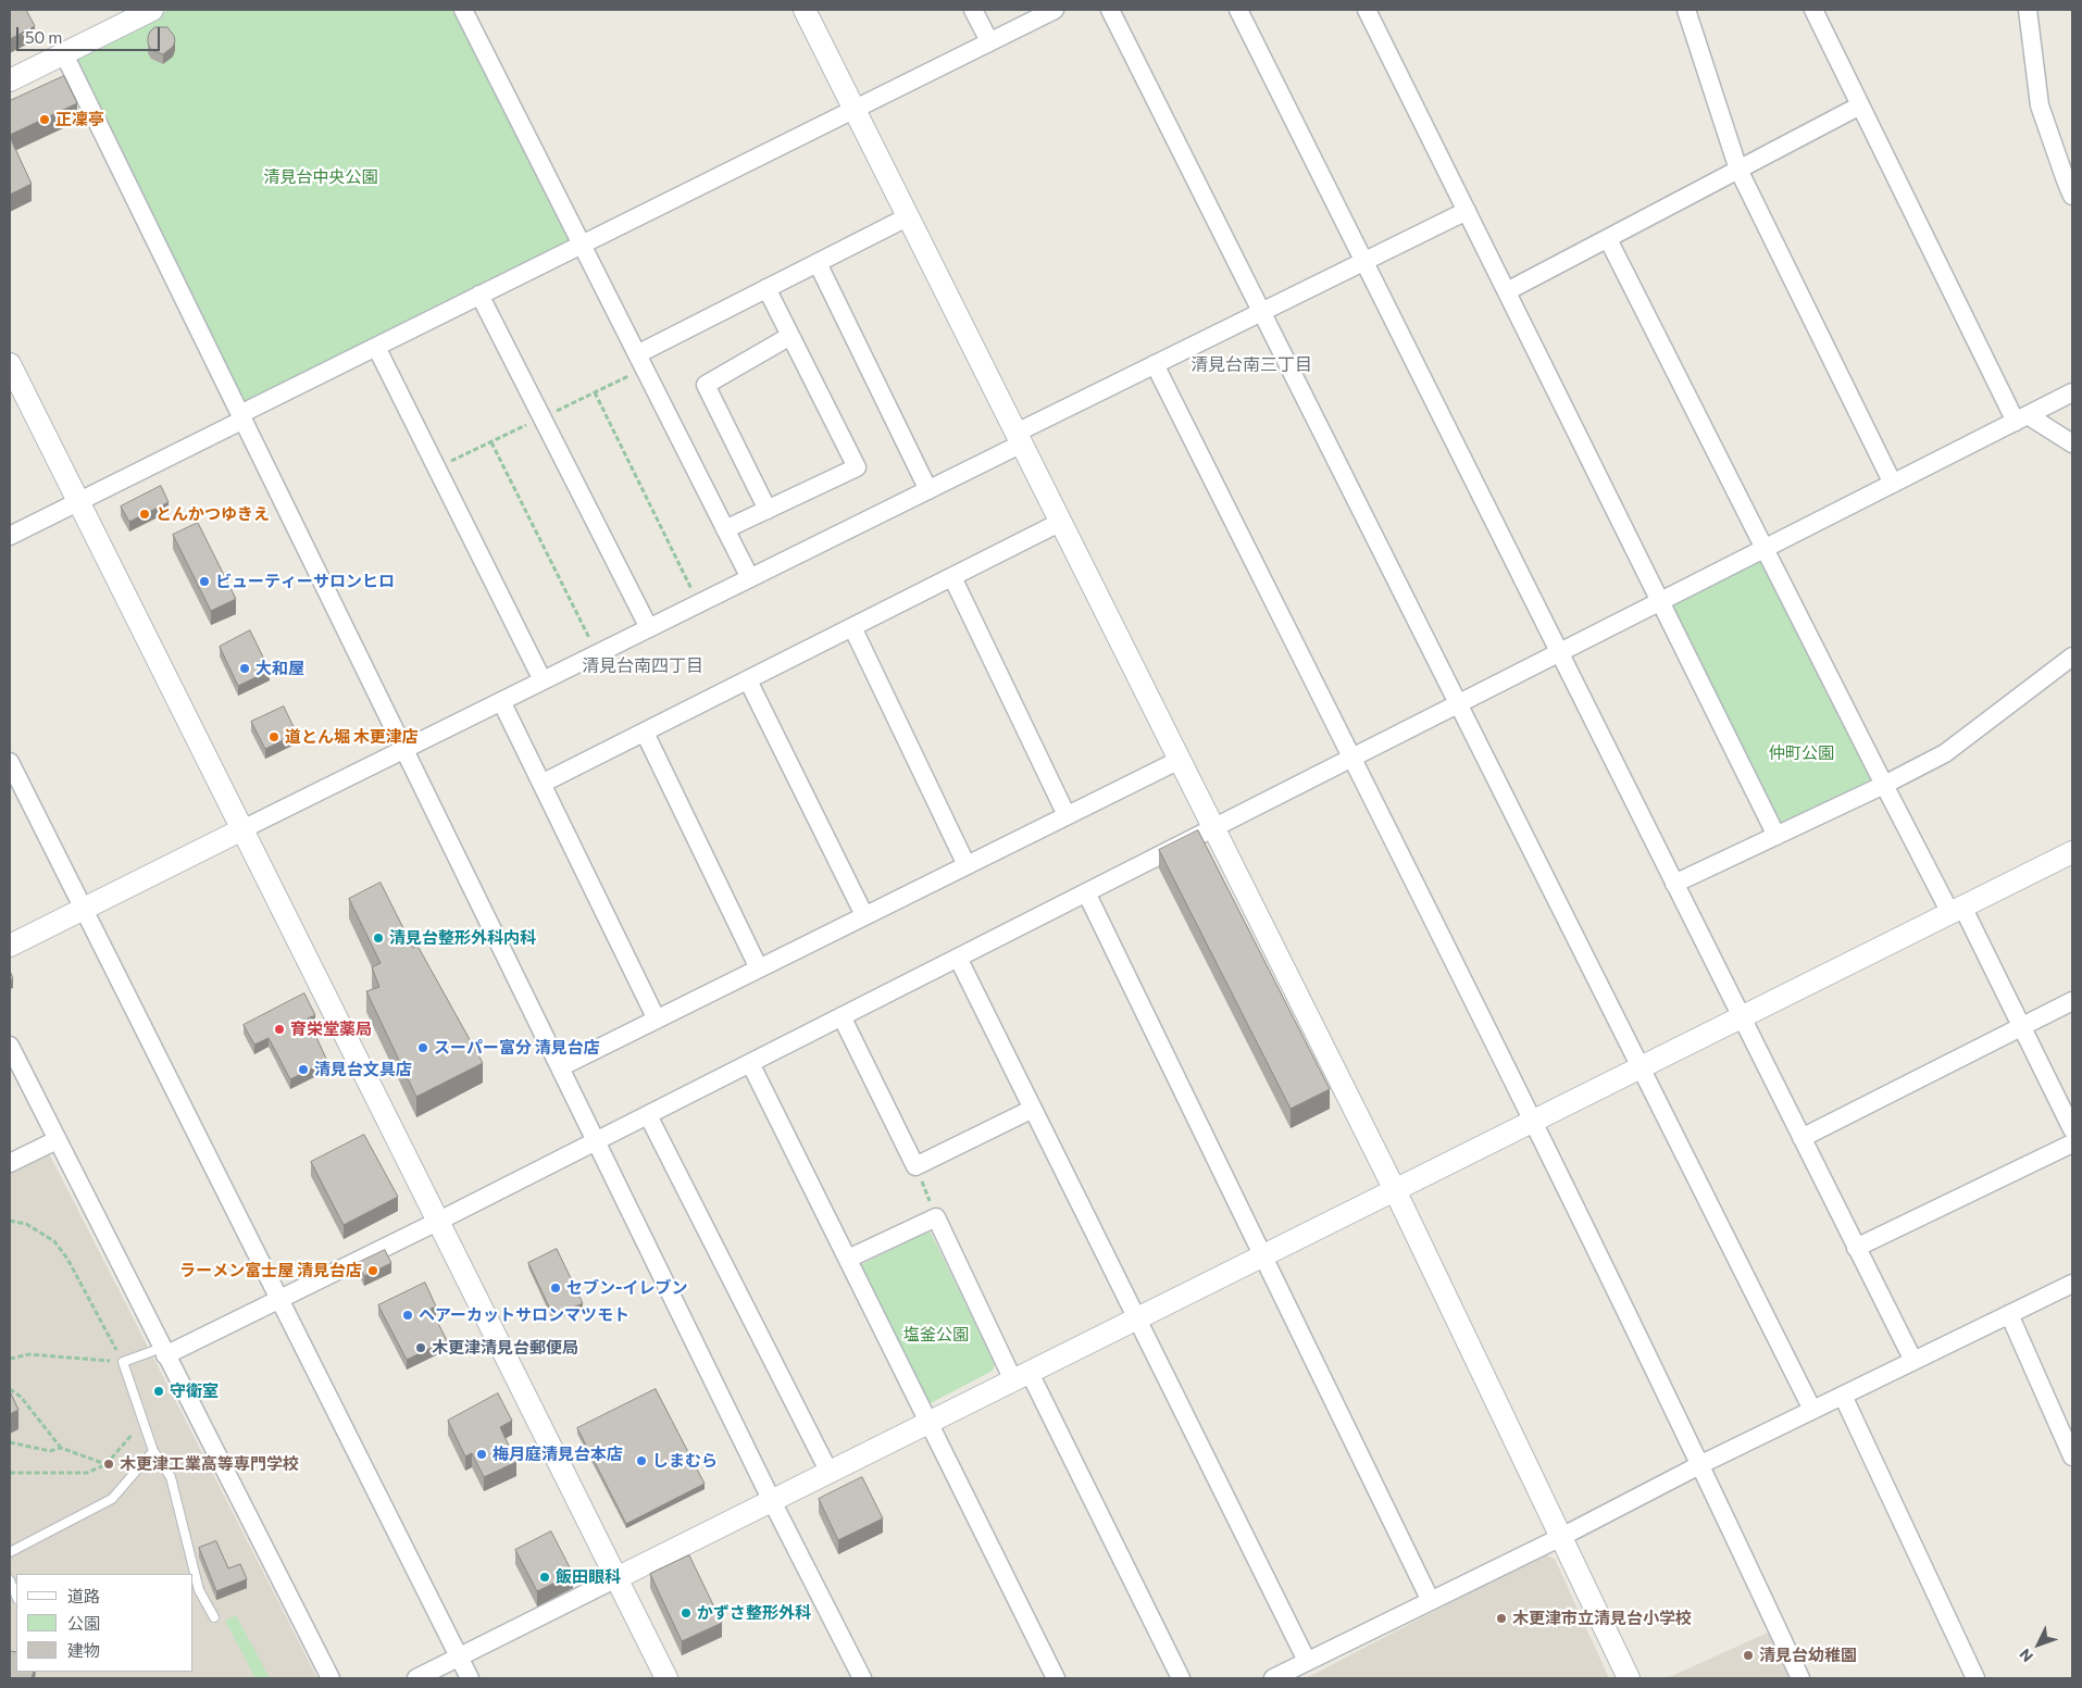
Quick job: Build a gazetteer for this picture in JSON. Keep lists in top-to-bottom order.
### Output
{
  "districts": ["清見台南三丁目", "清見台南四丁目"],
  "parks": ["清見台中央公園", "仲町公園", "塩釜公園"],
  "places": [
    "正凜亭",
    "とんかつゆきえ",
    "ビューティーサロンヒロ",
    "大和屋",
    "道とん堀 木更津店",
    "清見台整形外科内科",
    "育栄堂薬局",
    "スーパー富分 清見台店",
    "清見台文具店",
    "ラーメン富士屋 清見台店",
    "セブン-イレブン",
    "ヘアーカットサロンマツモト",
    "木更津清見台郵便局",
    "守衛室",
    "梅月庭清見台本店",
    "しまむら",
    "木更津工業高等専門学校",
    "飯田眼科",
    "かずさ整形外科",
    "木更津市立清見台小学校",
    "清見台幼稚園"
  ],
  "legend": ["道路", "公園", "建物"],
  "scale_bar": "50 m",
  "north": "bottom left"
}
